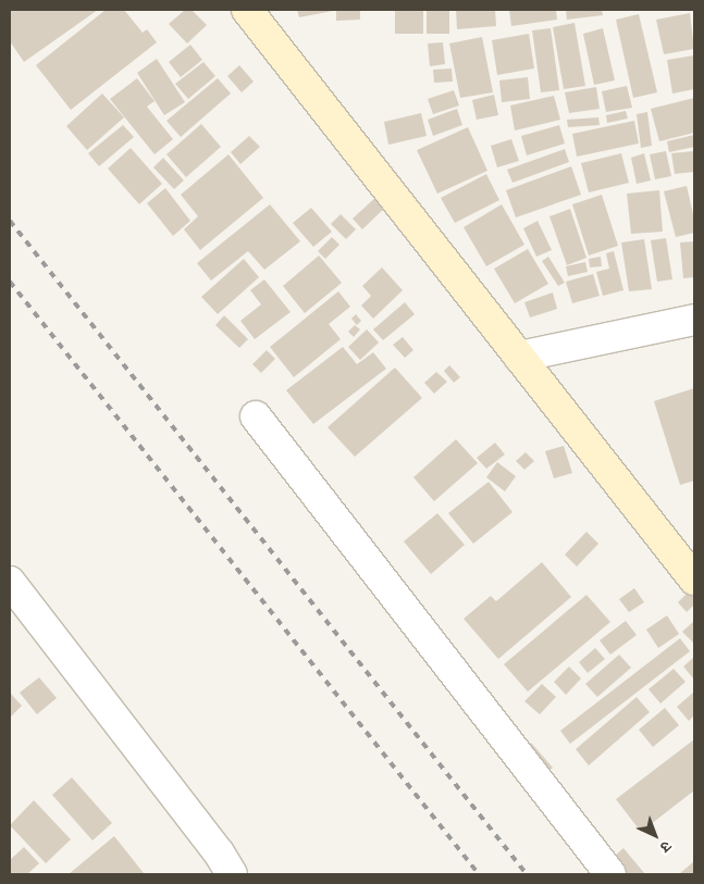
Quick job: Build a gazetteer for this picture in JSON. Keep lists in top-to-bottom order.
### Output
{
  "north": "bottom right"
}
